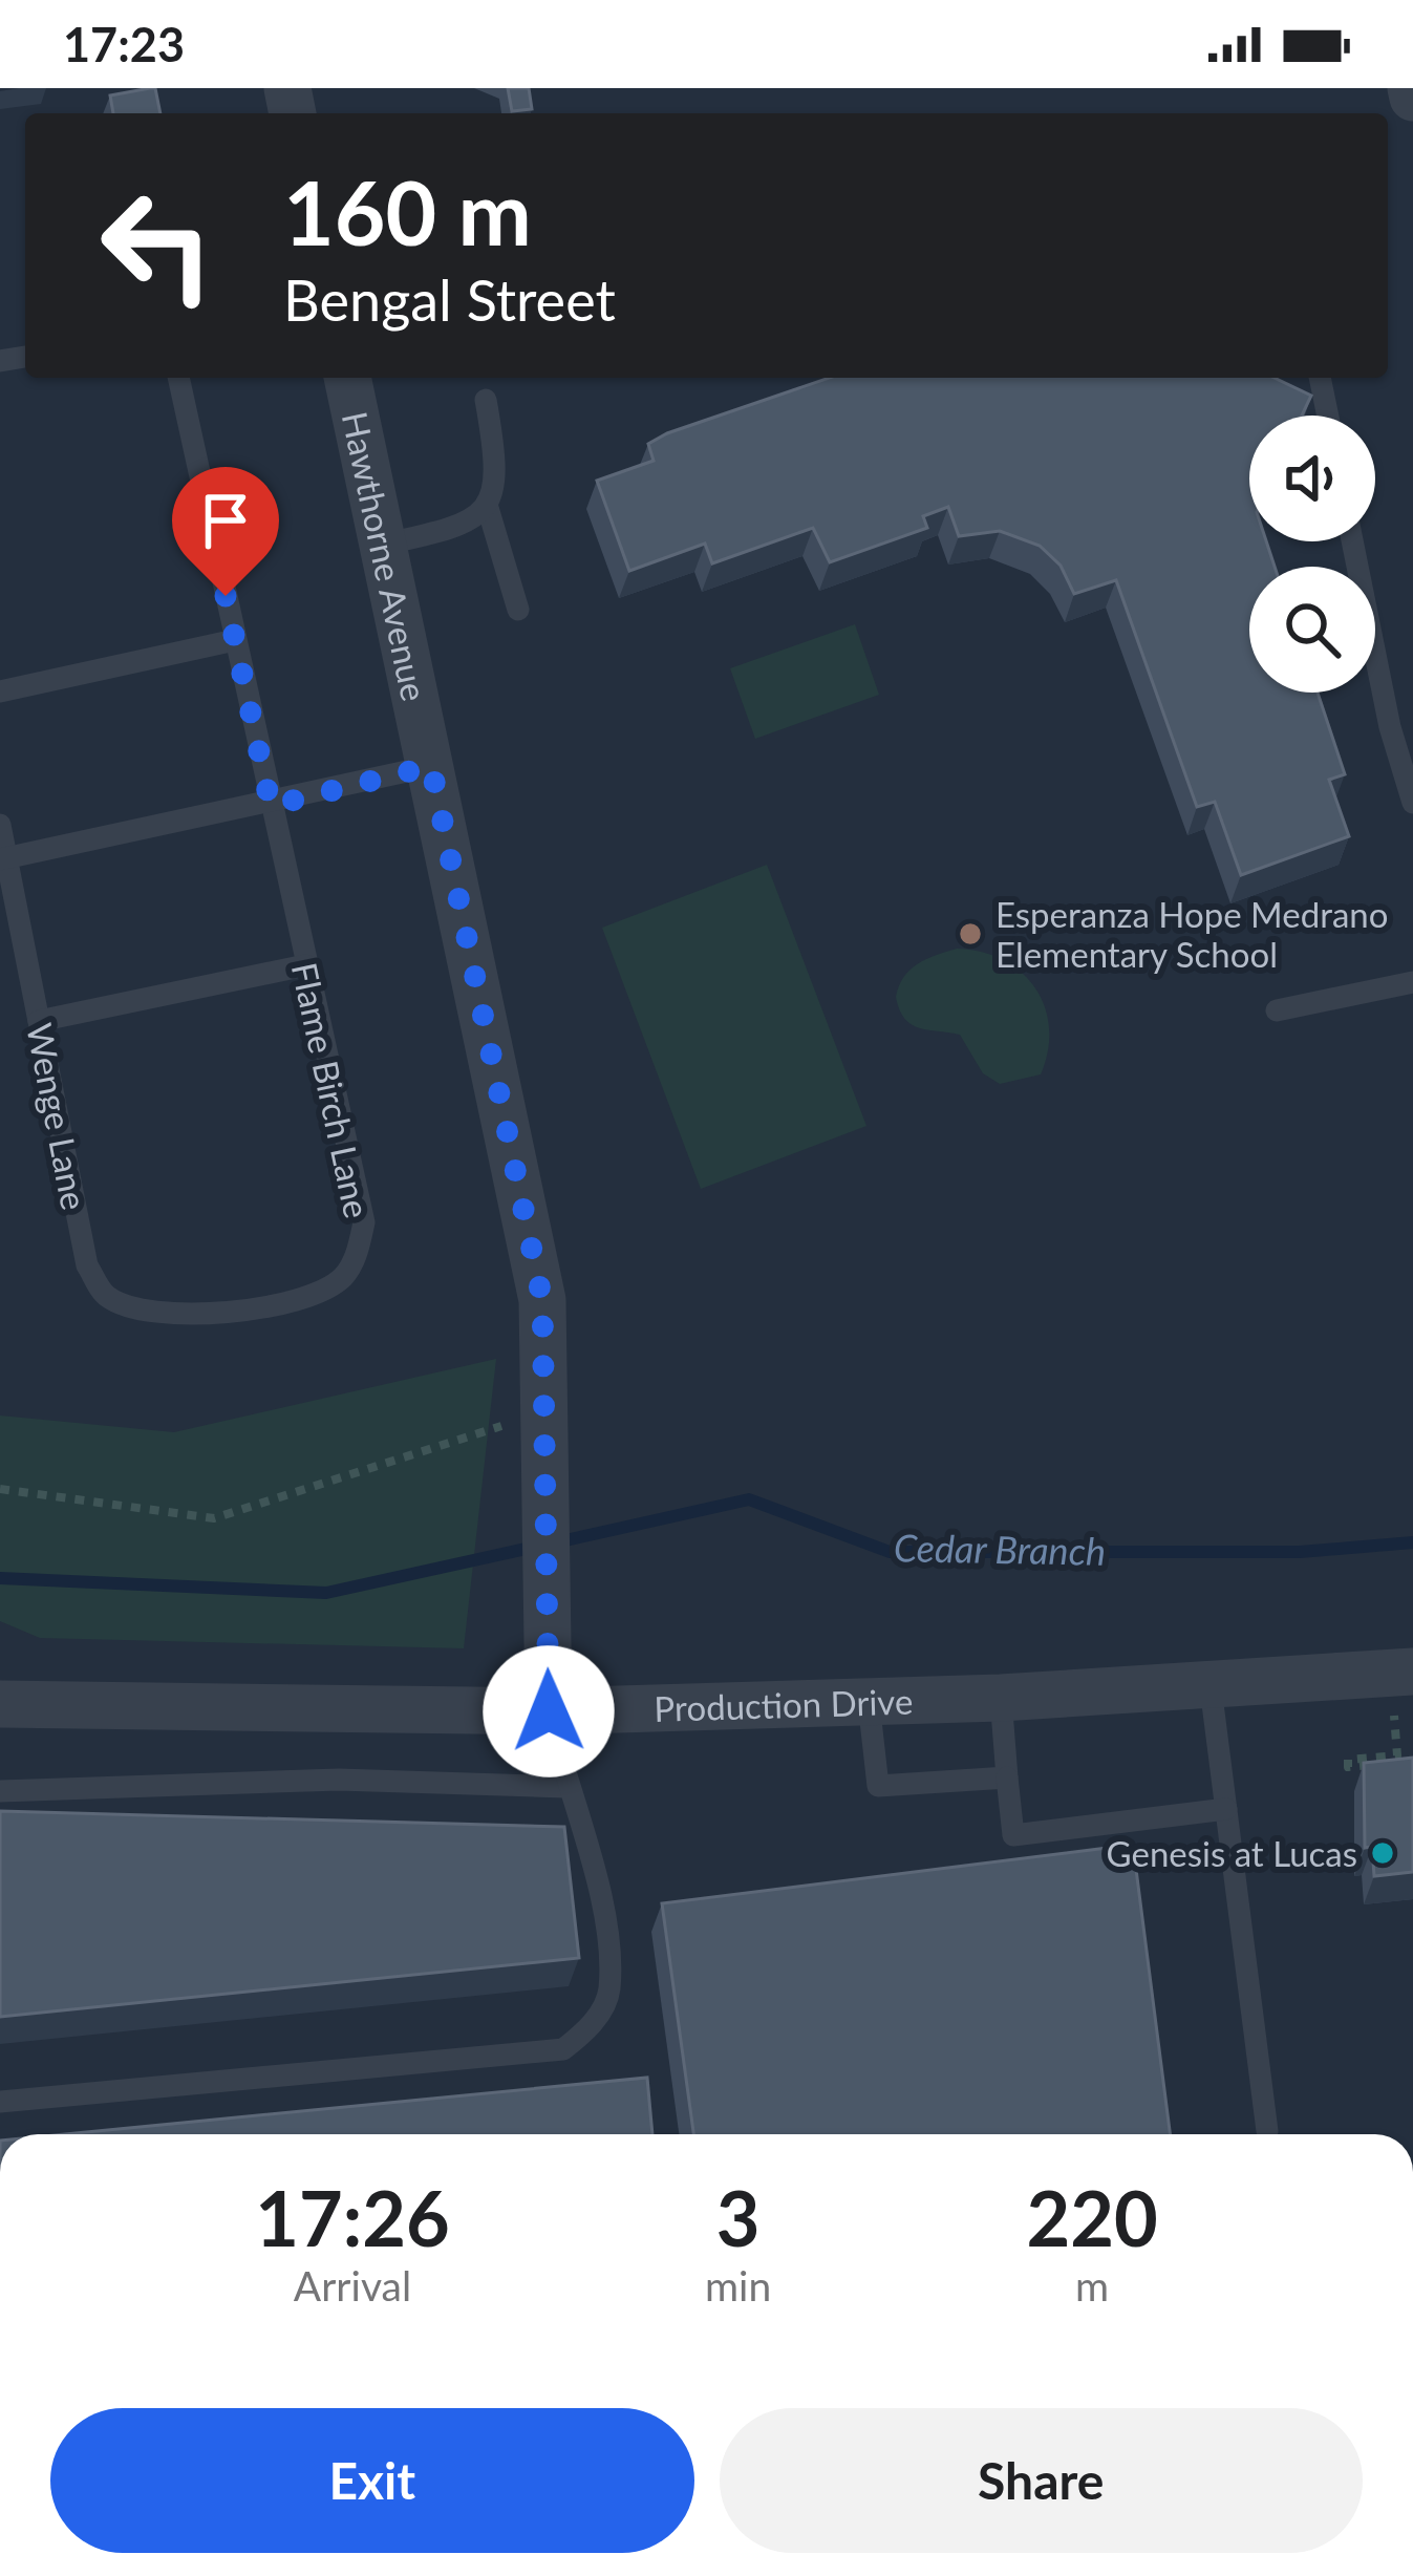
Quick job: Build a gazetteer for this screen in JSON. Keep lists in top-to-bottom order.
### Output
{
  "streets": {
    "street": ["Hawthorne Avenue", "Production Drive"],
    "lane": ["Flame Birch Lane", "Wenge Lane"]
  },
  "crossings": [
    ["Hawthorne Avenue", "Production Drive"],
    ["Flame Birch Lane", "Wenge Lane"]
  ],
  "water": ["Cedar Branch"],
  "places": ["Esperanza Hope Medrano Elementary School", "Genesis at Lucas"],
  "page": {
    "status": "17:23",
    "turn": ["160 m", "Bengal Street"],
    "eta": [
      "17:26",
      "Arrival",
      "3",
      "min",
      "220",
      "m"
    ],
    "buttons": ["Exit", "Share"]
  }
}
